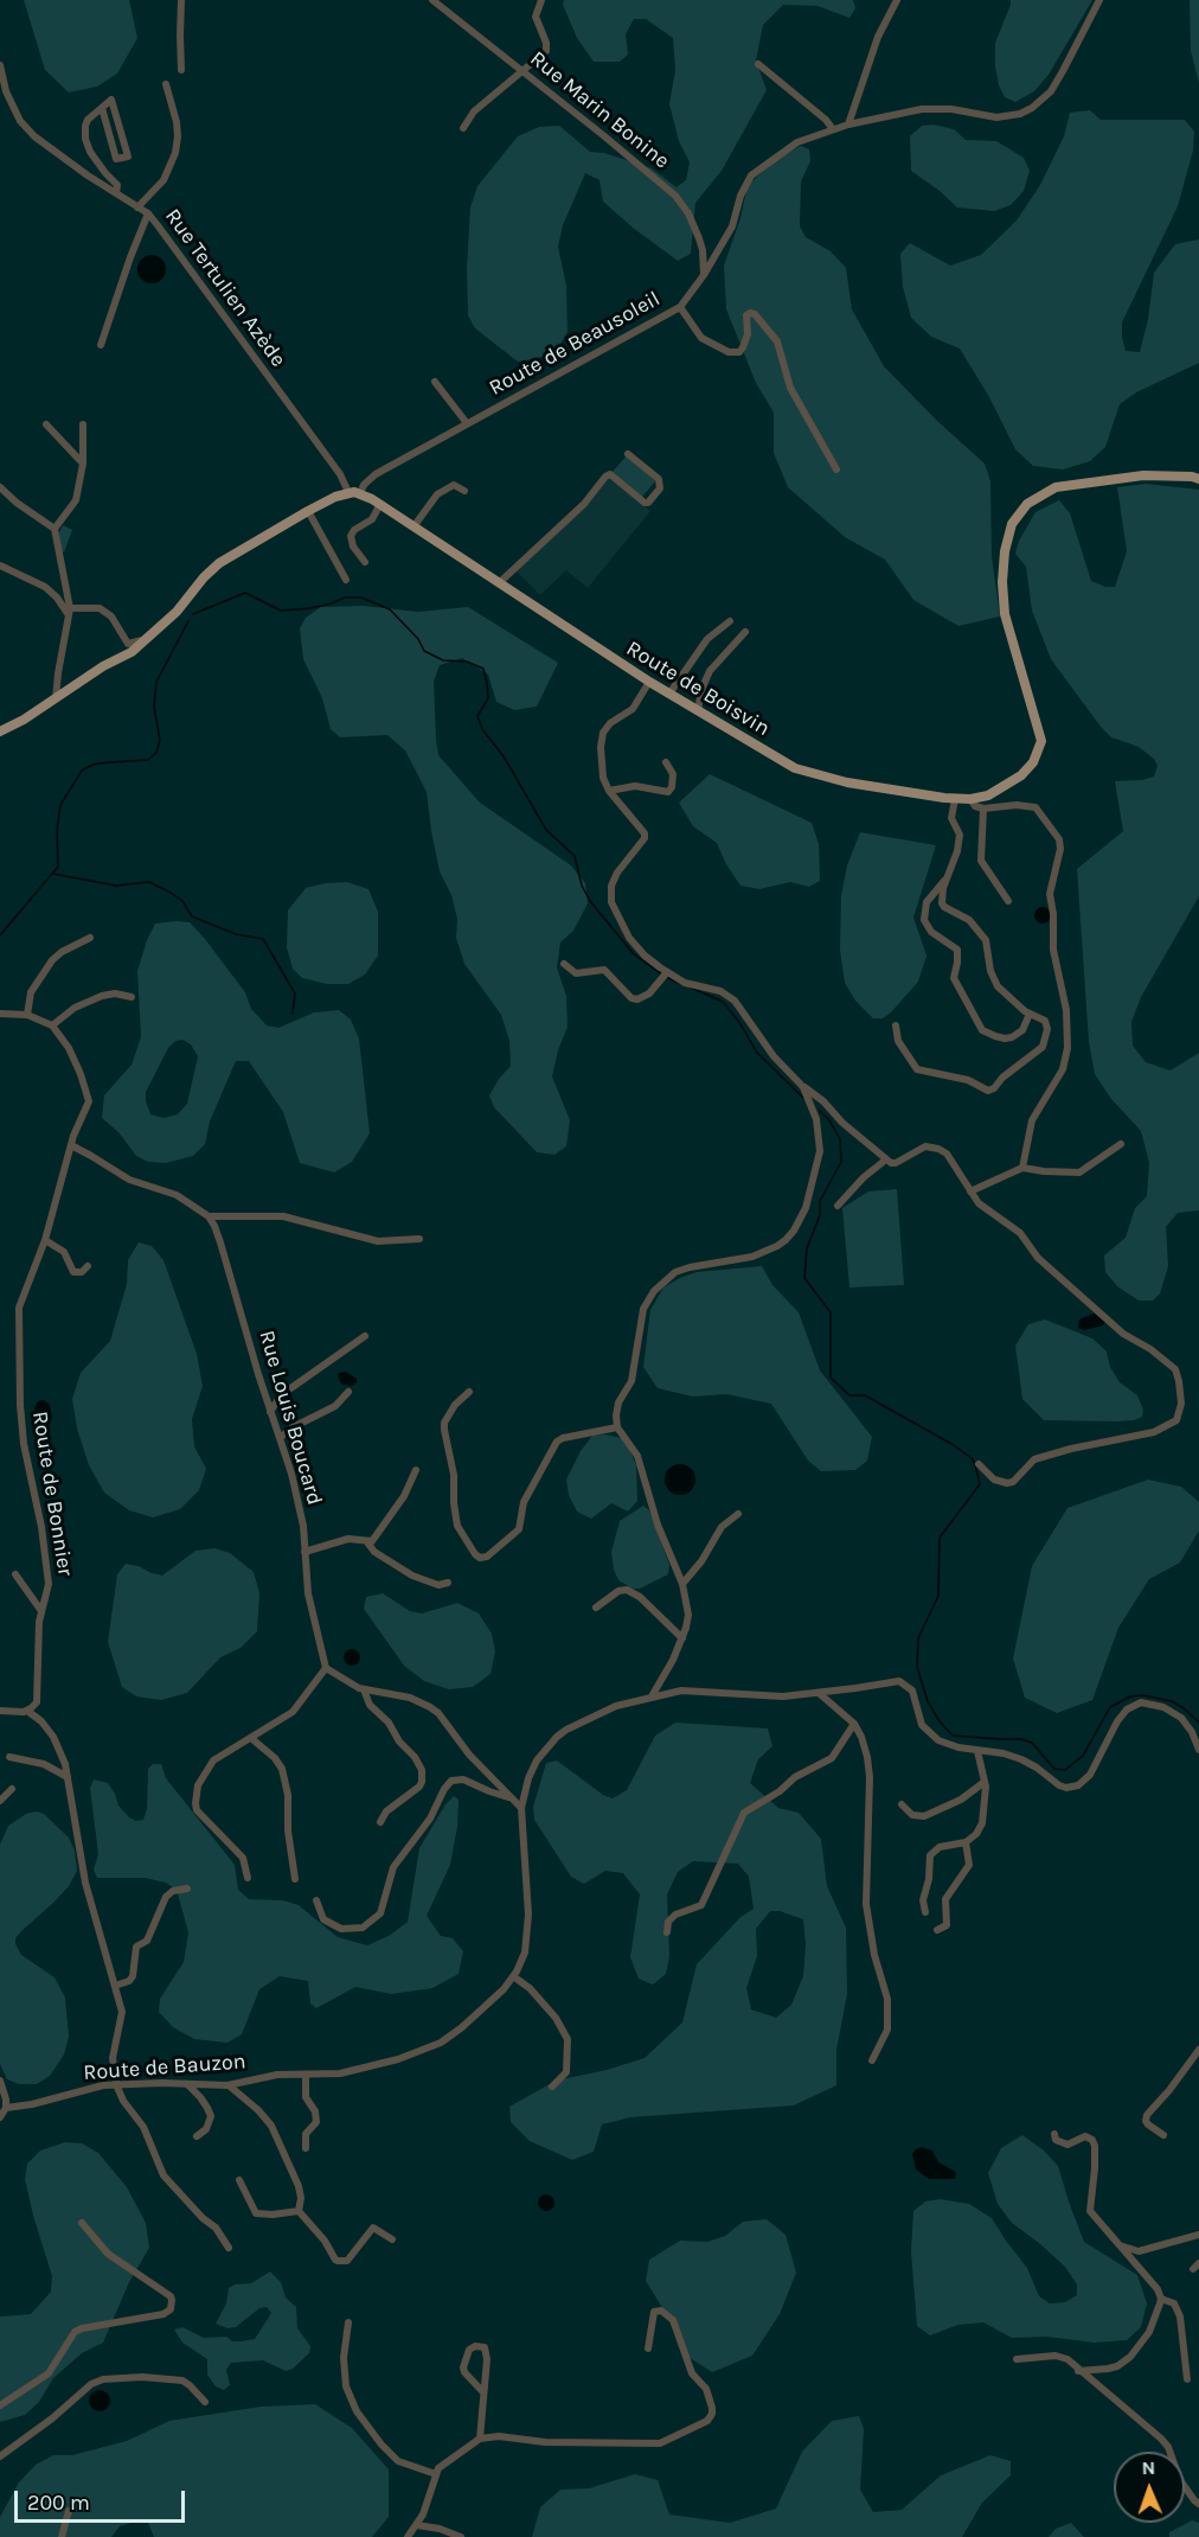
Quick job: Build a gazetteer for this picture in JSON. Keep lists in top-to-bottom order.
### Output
{
  "streets": {
    "main road": ["Route de Boisvin"],
    "street": [
      "Rue Marin Bonine",
      "Rue Tertulien Azède",
      "Route de Beausoleil",
      "Rue Louis Boucard",
      "Route de Bonnier",
      "Route de Bauzon"
    ]
  },
  "crossings": [
    ["Rue Marin Bonine", "Route de Beausoleil"],
    ["Rue Tertulien Azède", "Route de Boisvin"],
    ["Route de Beausoleil", "Route de Boisvin"]
  ],
  "scale_bar": "200 m",
  "north": "top"
}
